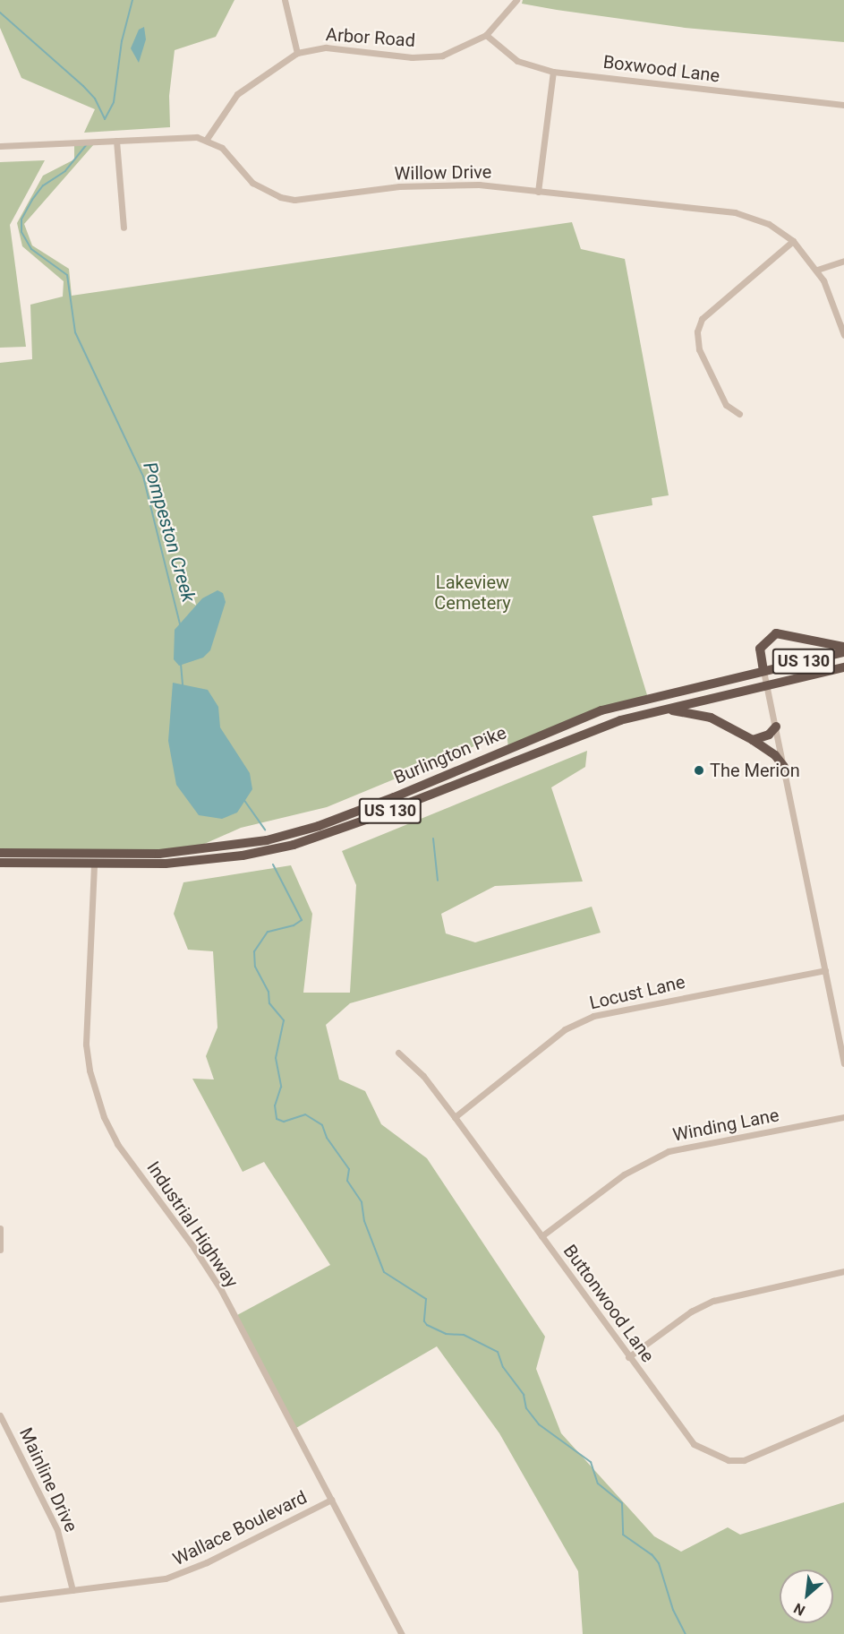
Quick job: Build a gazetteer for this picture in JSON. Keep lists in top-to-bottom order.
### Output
{
  "streets": {
    "highway": ["US 130", "Burlington Pike"],
    "street": [
      "Arbor Road",
      "Boxwood Lane",
      "Willow Drive",
      "Locust Lane",
      "Winding Lane",
      "Industrial Highway",
      "Buttonwood Lane",
      "Mainline Drive",
      "Wallace Boulevard"
    ]
  },
  "crossings": [
    ["Arbor Road", "Boxwood Lane"],
    ["Arbor Road", "Willow Drive"],
    ["Burlington Pike", "Industrial Highway"],
    ["Locust Lane", "Buttonwood Lane"],
    ["Winding Lane", "Buttonwood Lane"],
    ["Industrial Highway", "Wallace Boulevard"],
    ["Mainline Drive", "Wallace Boulevard"]
  ],
  "water": ["Pompeston Creek"],
  "parks": ["Lakeview Cemetery"],
  "places": ["The Merion"],
  "north": "bottom left"
}
